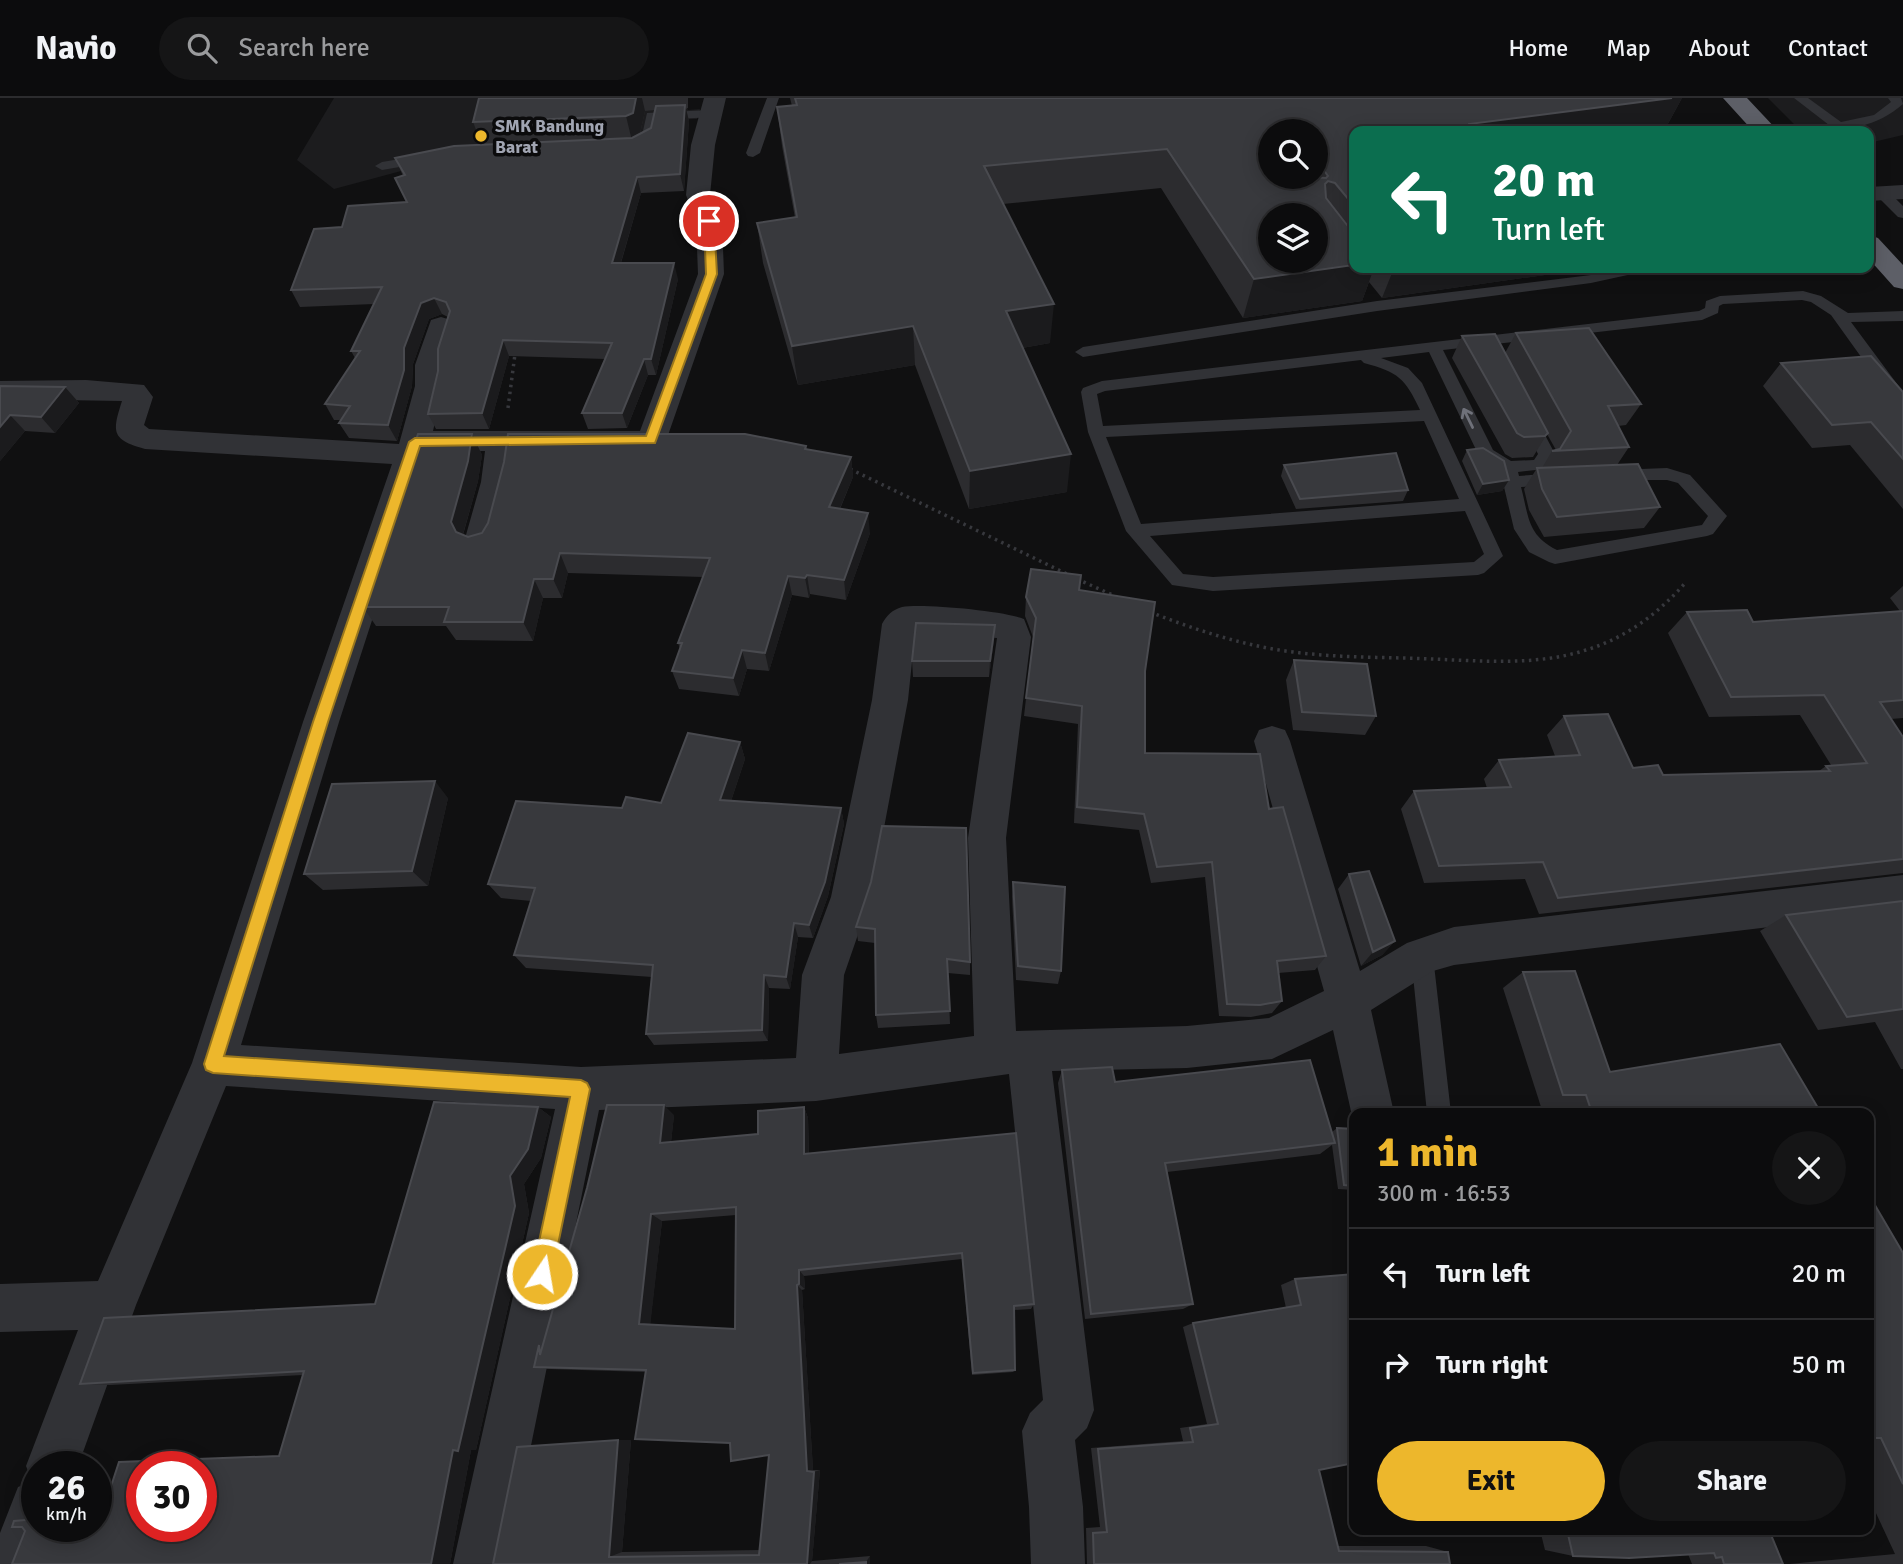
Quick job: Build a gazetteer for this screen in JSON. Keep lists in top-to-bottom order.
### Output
{
  "places": ["SMK Bandung Barat"],
  "page": {
    "header": "Navio",
    "search": "Search here",
    "nav": [
      "Home",
      "Map",
      "About",
      "Contact"
    ],
    "turn": ["20 m", "Turn left"],
    "heading": ["1 min", "300 m · 16:53"],
    "list": [
      {
        "name": "Turn left",
        "value": "20 m"
      },
      {
        "name": "Turn right",
        "value": "50 m"
      }
    ],
    "buttons": ["Exit", "Share"],
    "speed": "26 km/h",
    "limit": "30"
  }
}
